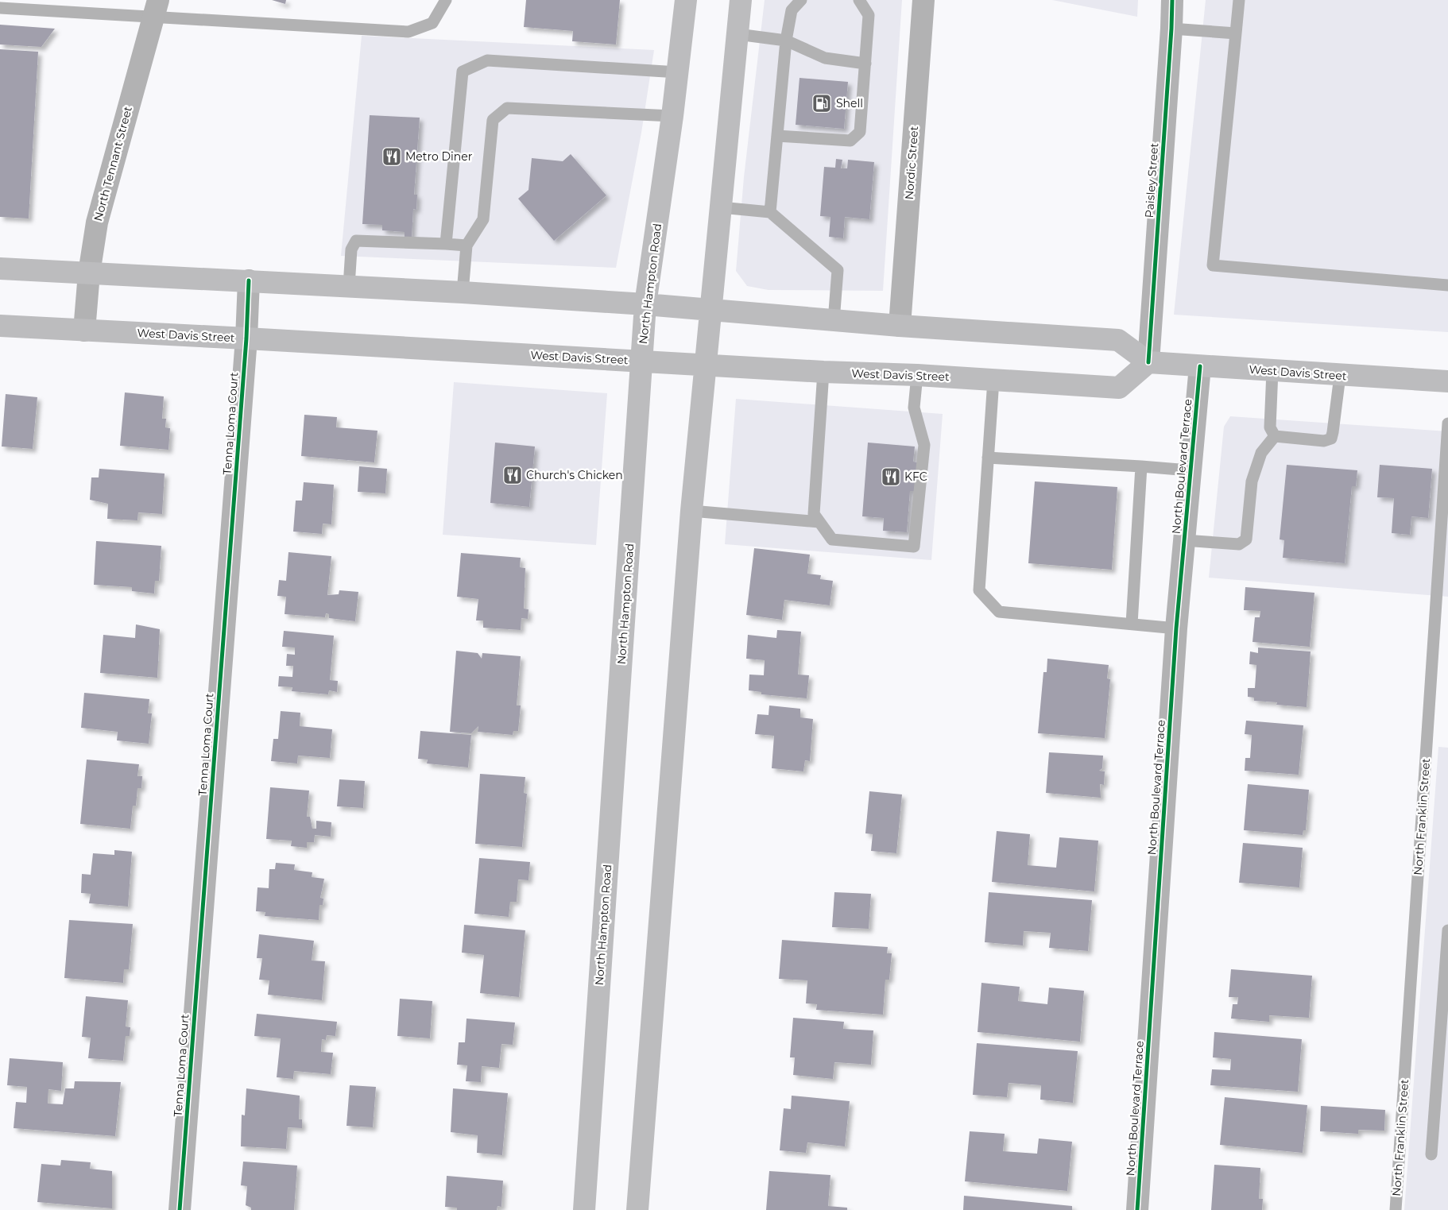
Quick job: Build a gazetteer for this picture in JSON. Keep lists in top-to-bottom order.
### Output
{
  "streets": {
    "main road": ["North Hampton Road", "West Davis Street"],
    "street": [
      "Nordic Street",
      "North Tennant Street",
      "Paisley Street",
      "Tenna Loma Court",
      "North Boulevard Terrace"
    ],
    "lane": ["North Franklin Street"]
  },
  "crossings": [
    ["North Tennant Street", "West Davis Street"],
    ["Paisley Street", "West Davis Street"],
    ["North Hampton Road", "West Davis Street"],
    ["West Davis Street", "Tenna Loma Court"],
    ["West Davis Street", "North Boulevard Terrace"]
  ],
  "places": {
    "fuel station": ["Shell"],
    "restaurant": ["Metro Diner", "Church's Chicken", "KFC"]
  }
}
